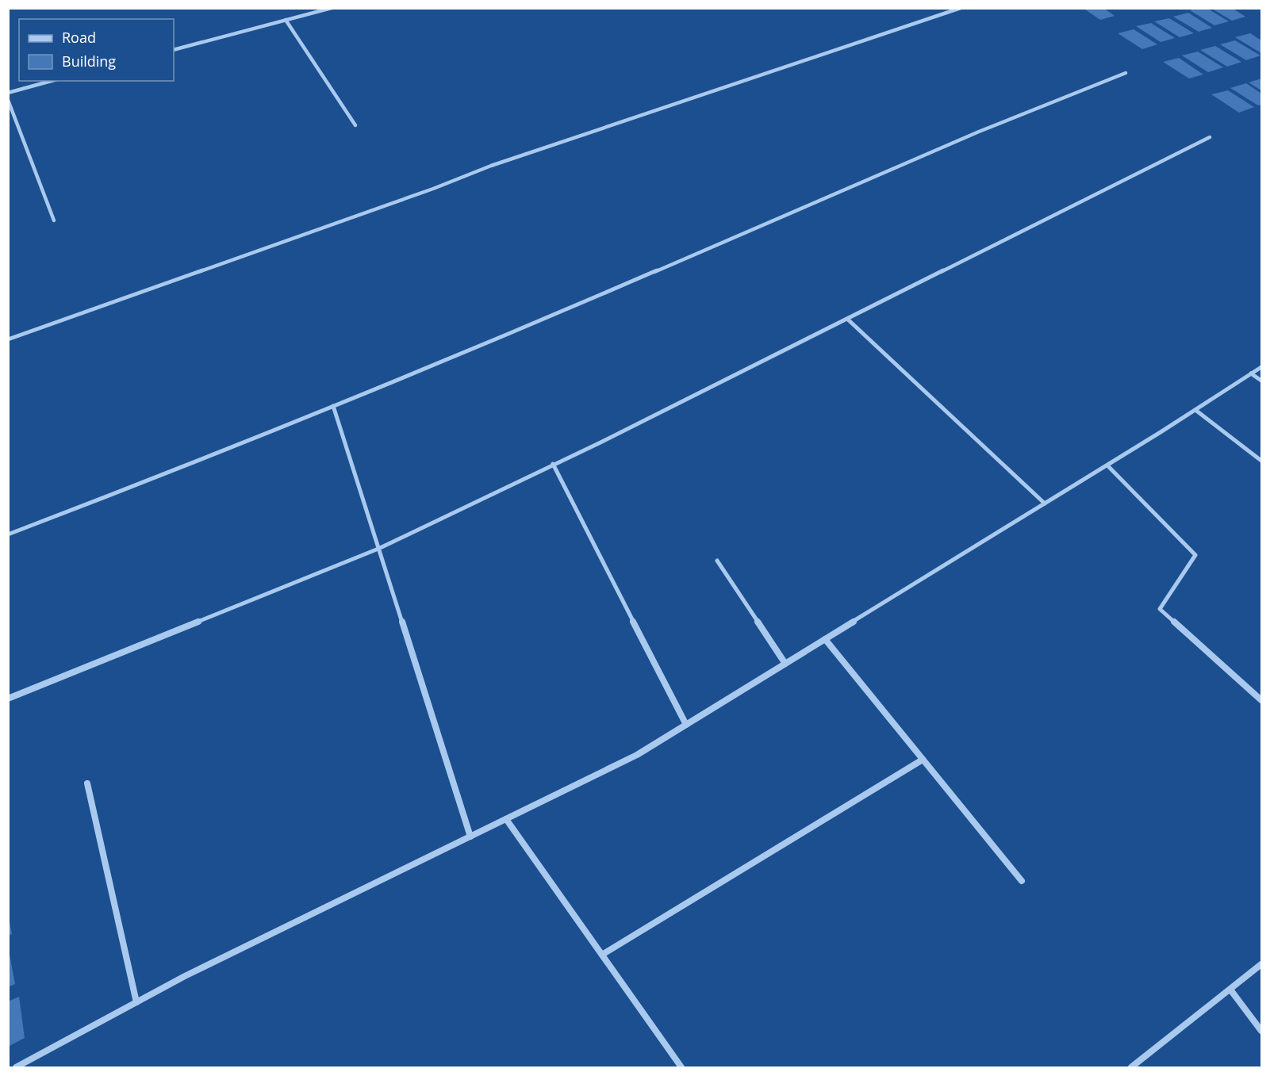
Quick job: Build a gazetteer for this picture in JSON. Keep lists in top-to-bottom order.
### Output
{
  "legend": ["Road", "Building"]
}
